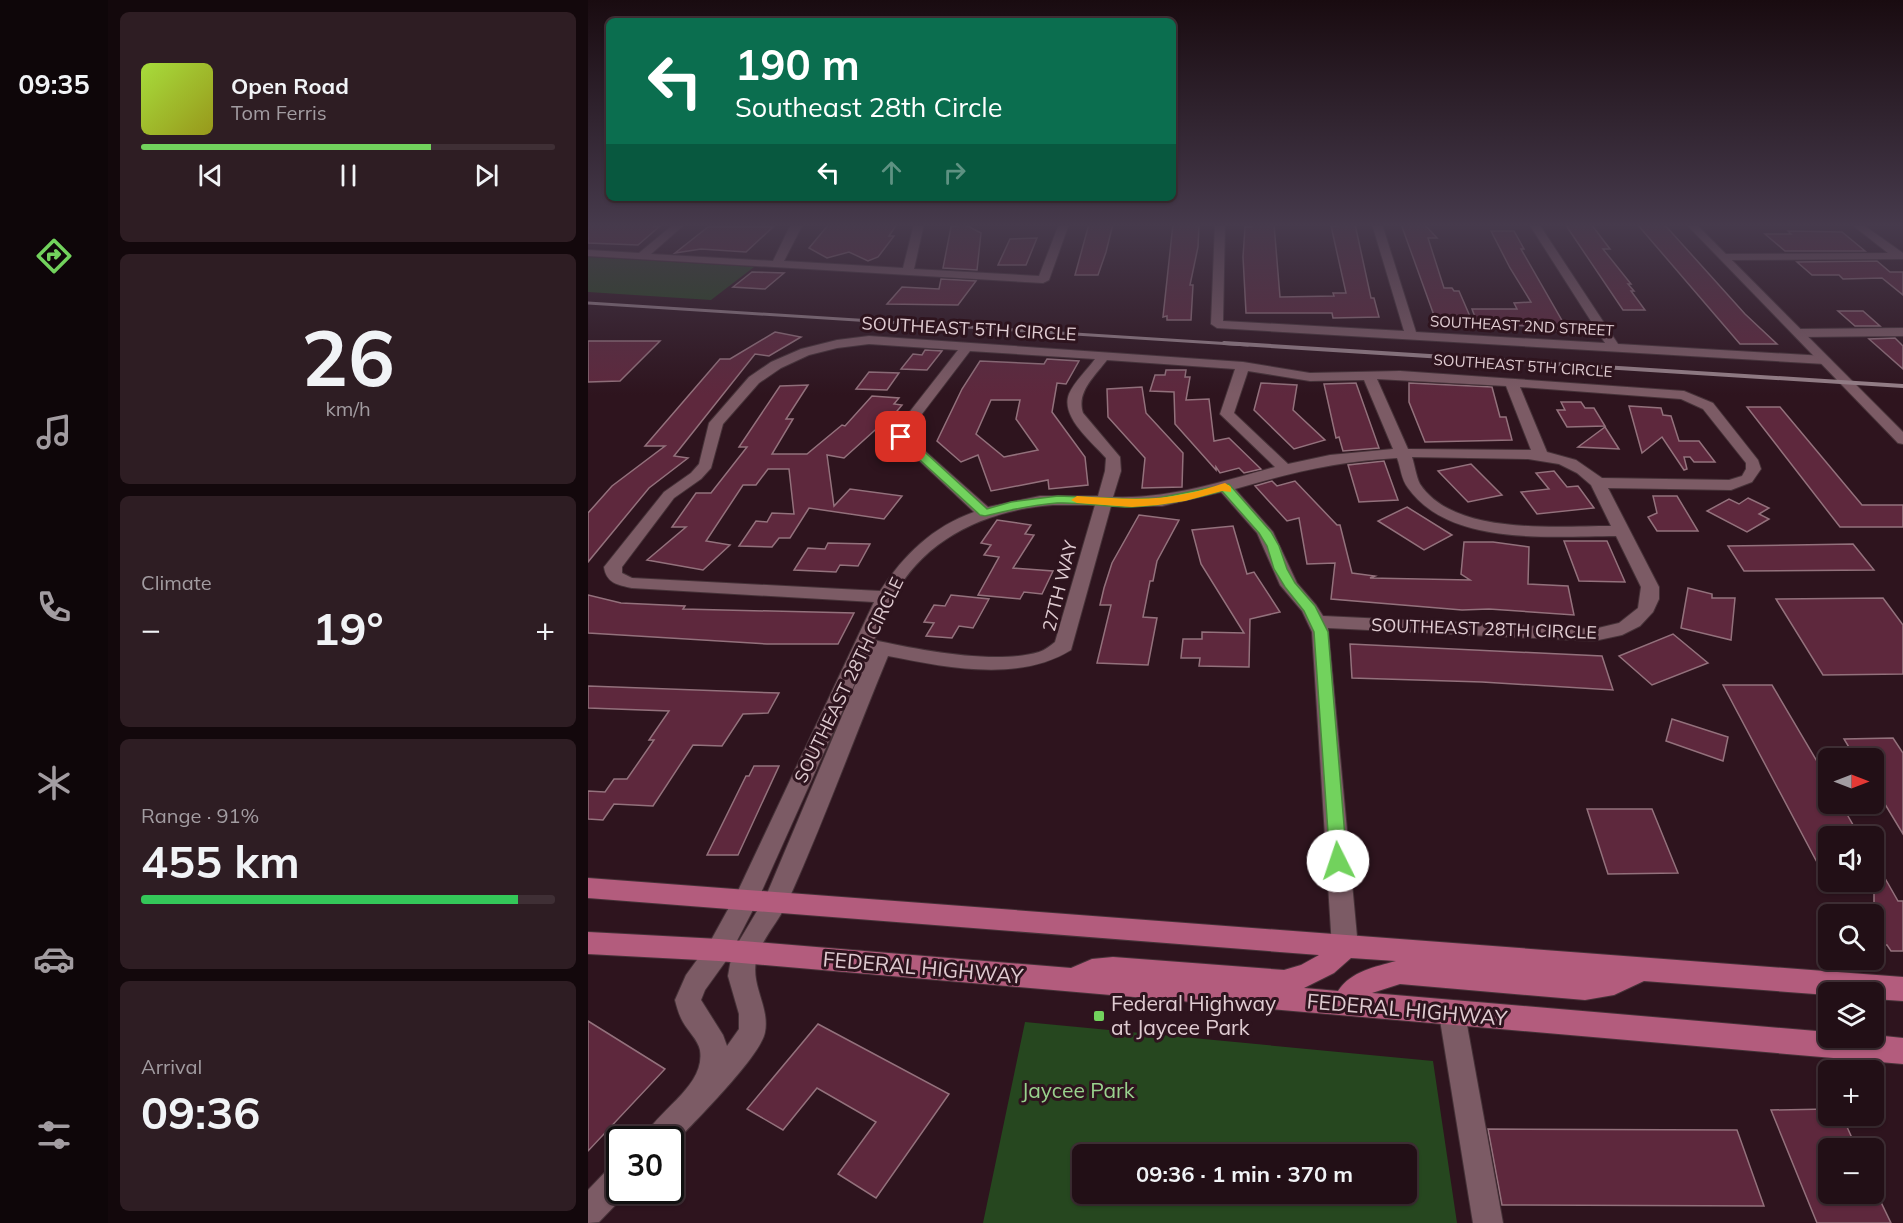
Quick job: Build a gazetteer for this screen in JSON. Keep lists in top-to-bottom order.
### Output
{
  "streets": {
    "main road": ["FEDERAL HIGHWAY"],
    "street": [
      "SOUTHEAST 2ND STREET",
      "SOUTHEAST 5TH CIRCLE",
      "27TH WAY",
      "SOUTHEAST 28TH CIRCLE"
    ]
  },
  "crossings": [
    ["SOUTHEAST 5TH CIRCLE", "27TH WAY"],
    ["SOUTHEAST 5TH CIRCLE", "SOUTHEAST 28TH CIRCLE"],
    ["27TH WAY", "SOUTHEAST 28TH CIRCLE"],
    ["SOUTHEAST 28TH CIRCLE", "FEDERAL HIGHWAY"]
  ],
  "parks": ["Jaycee Park"],
  "places": {
    "transit": ["Federal Highway at Jaycee Park"]
  },
  "north": "right",
  "page": {
    "tabs": "09:35",
    "turn": ["190 m", "Southeast 28th Circle"],
    "song": ["Open Road", "Tom Ferris"],
    "tile": [
      ["26", "km/h"],
      "Climate",
      ["Range · 91%", "455 km"],
      ["Arrival", "09:36"]
    ],
    "heat": ["−", "19°", "+"],
    "map_buttons": ["+", "−"],
    "limit": "30",
    "trip": "09:36 · 1 min · 370 m"
  }
}
